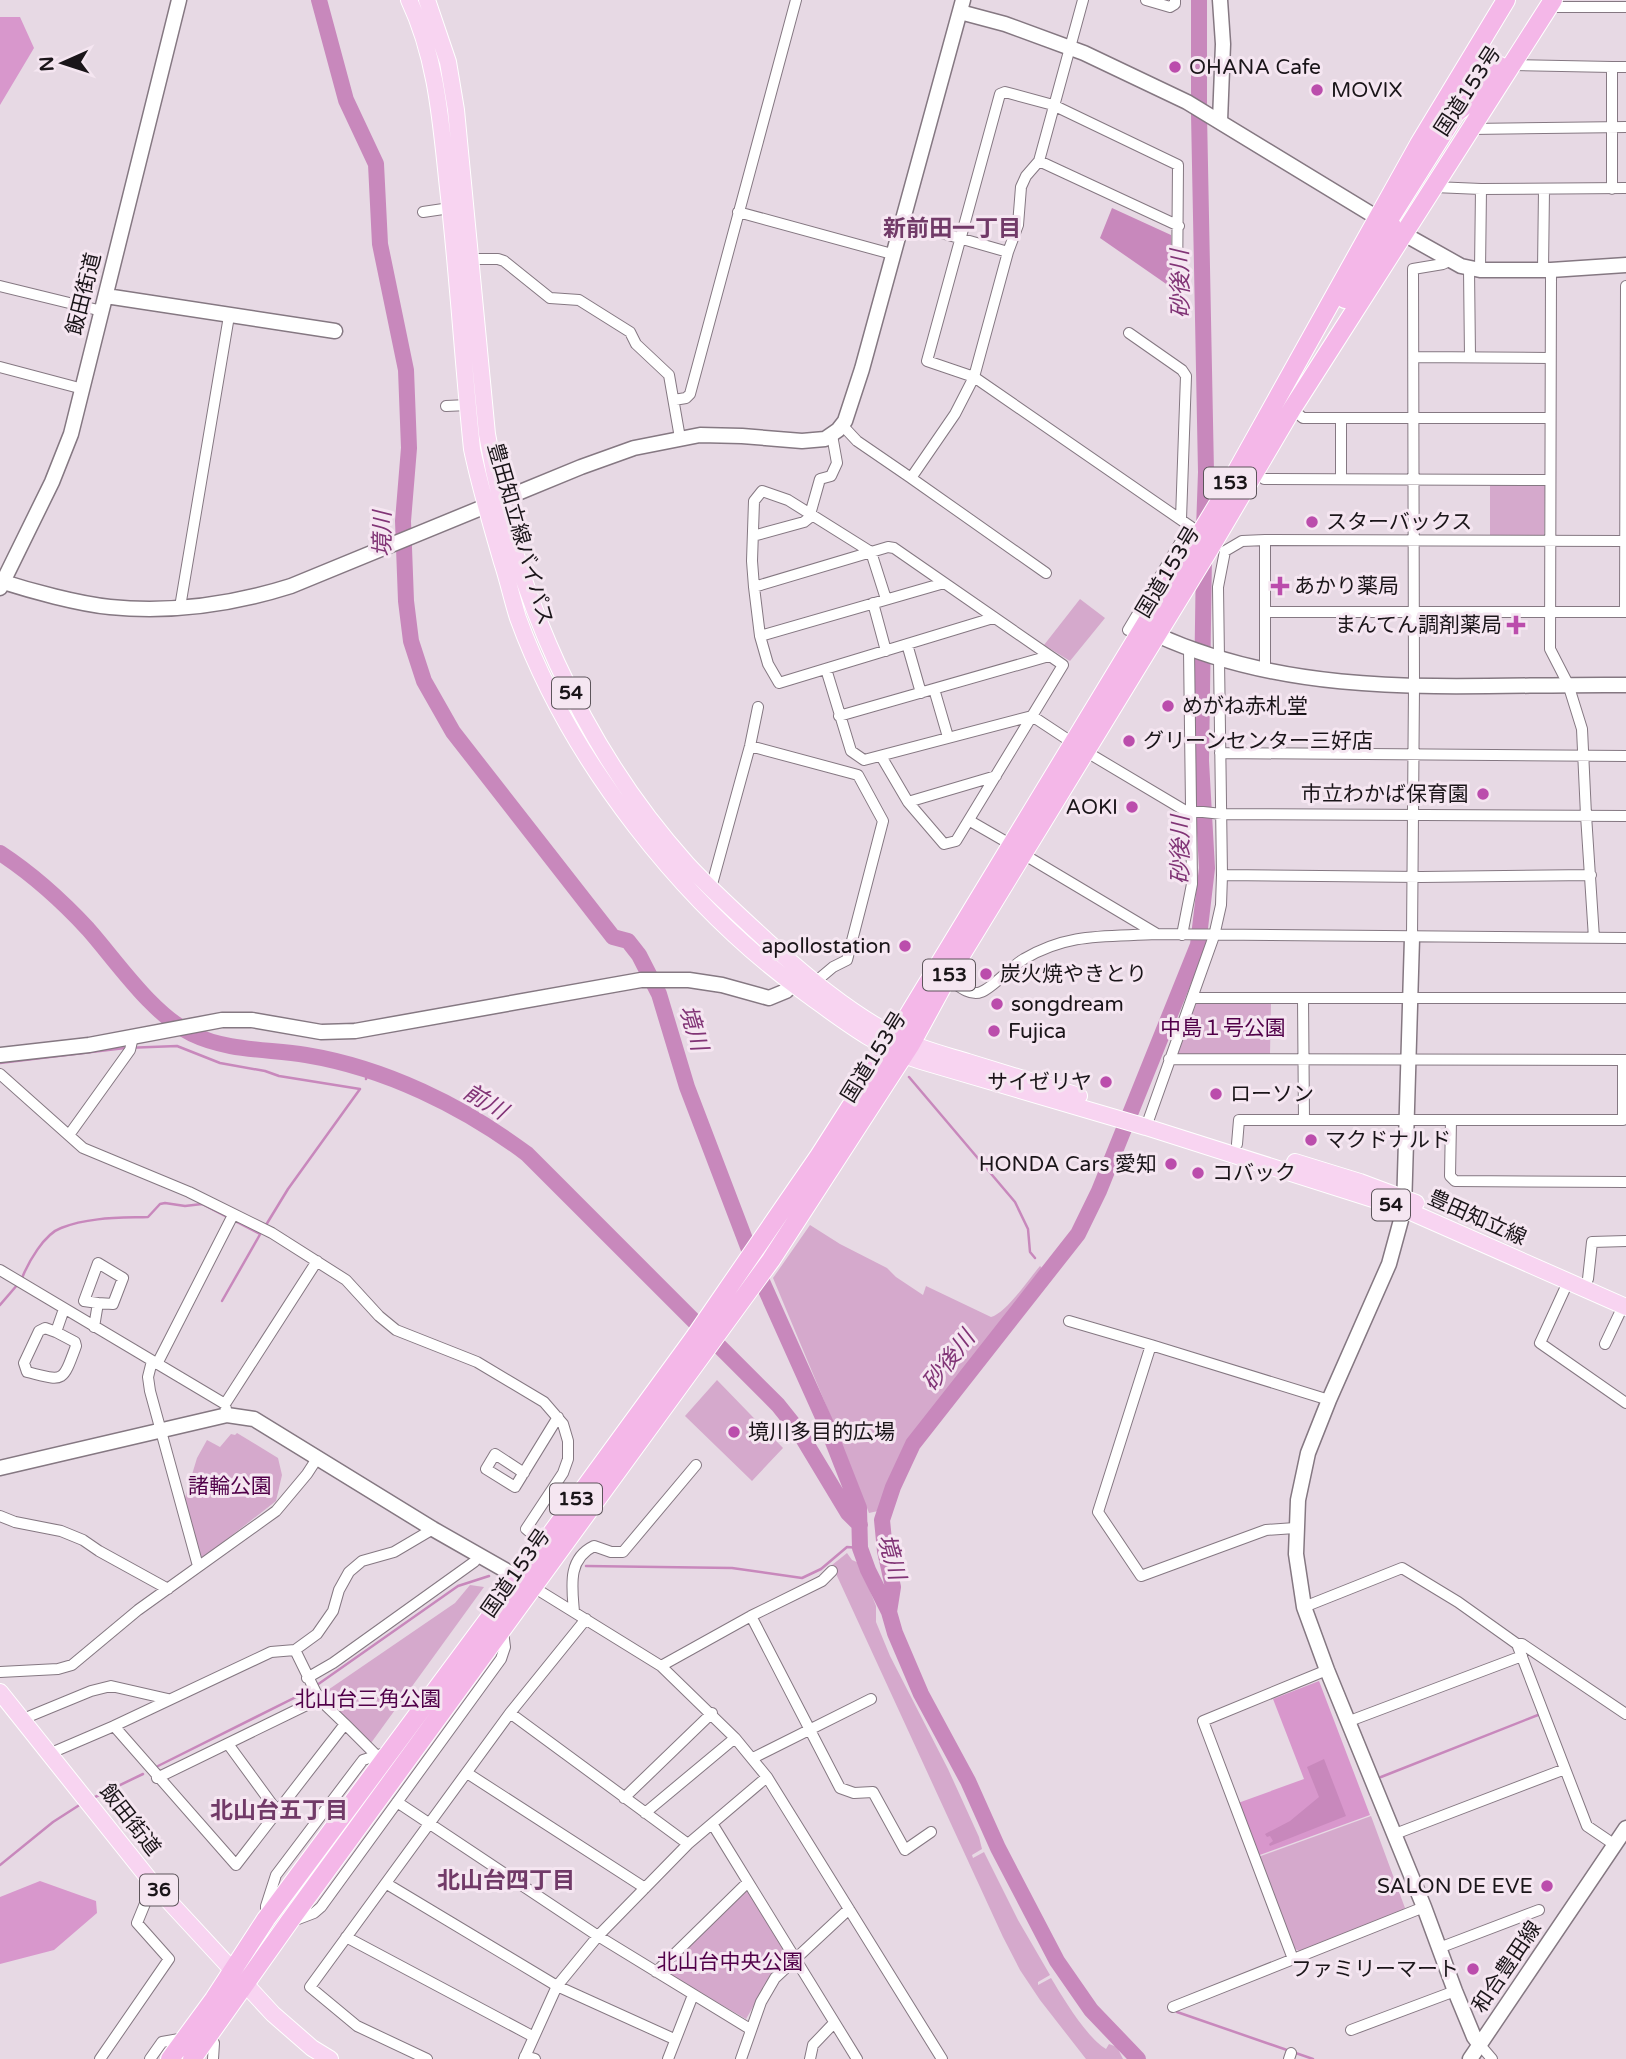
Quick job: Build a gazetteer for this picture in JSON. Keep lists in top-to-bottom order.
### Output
{
  "streets": {
    "highway": ["国道153号", "153"],
    "main road": [
      "飯田街道",
      "豊田知立線バイパス",
      "54",
      "豊田知立線",
      "36"
    ],
    "street": ["和合豊田線"]
  },
  "crossings": [
    ["国道153号", "飯田街道"],
    ["国道153号", "153"],
    ["国道153号", "豊田知立線バイパス"],
    ["国道153号", "36"],
    ["飯田街道", "36"],
    ["豊田知立線バイパス", "豊田知立線"]
  ],
  "districts": ["新前田一丁目", "北山台五丁目", "北山台四丁目"],
  "water": ["砂後川", "境川", "前川"],
  "parks": [
    "中島１号公園",
    "諸輪公園",
    "北山台三角公園",
    "北山台中央公園"
  ],
  "places": {
    "other": [
      "OHANA Cafe",
      "MOVIX",
      "スターバックス",
      "めがね赤札堂",
      "グリーンセンター三好店",
      "市立わかば保育園",
      "AOKI",
      "apollostation",
      "炭火焼やきとり",
      "songdream",
      "Fujica",
      "サイゼリヤ",
      "ローソン",
      "マクドナルド",
      "HONDA Cars 愛知",
      "コバック",
      "境川多目的広場",
      "SALON DE EVE",
      "ファミリーマート"
    ],
    "health": ["あかり薬局", "まんてん調剤薬局"]
  },
  "north": "left"
}
